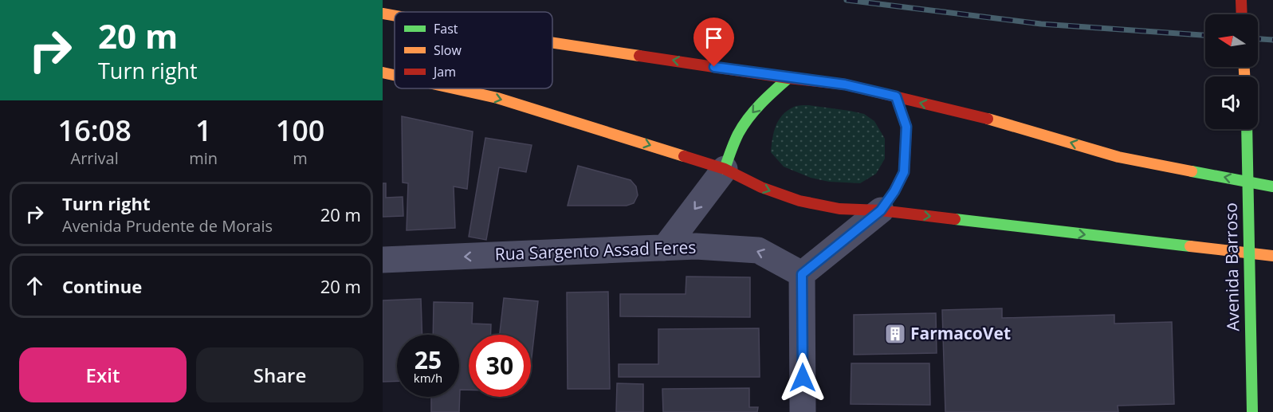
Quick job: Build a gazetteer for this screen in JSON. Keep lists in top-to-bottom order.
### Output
{
  "streets": {
    "main road": ["Avenida Barroso"],
    "street": ["Rua Sargento Assad Feres"]
  },
  "one_way": ["Rua Sargento Assad Feres"],
  "places": {
    "building": ["FarmacoVet"]
  },
  "legend": ["Fast", "Slow", "Jam"],
  "north": "left",
  "page": {
    "turn": ["20 m", "Turn right"],
    "eta": [
      "16:08",
      "Arrival",
      "1",
      "min",
      "100",
      "m"
    ],
    "list": [
      {
        "name": "Turn right",
        "note": "Avenida Prudente de Morais",
        "value": "20 m"
      },
      {
        "name": "Continue",
        "value": "20 m"
      }
    ],
    "speed": "25 km/h",
    "limit": "30",
    "buttons": ["Exit", "Share"]
  }
}
